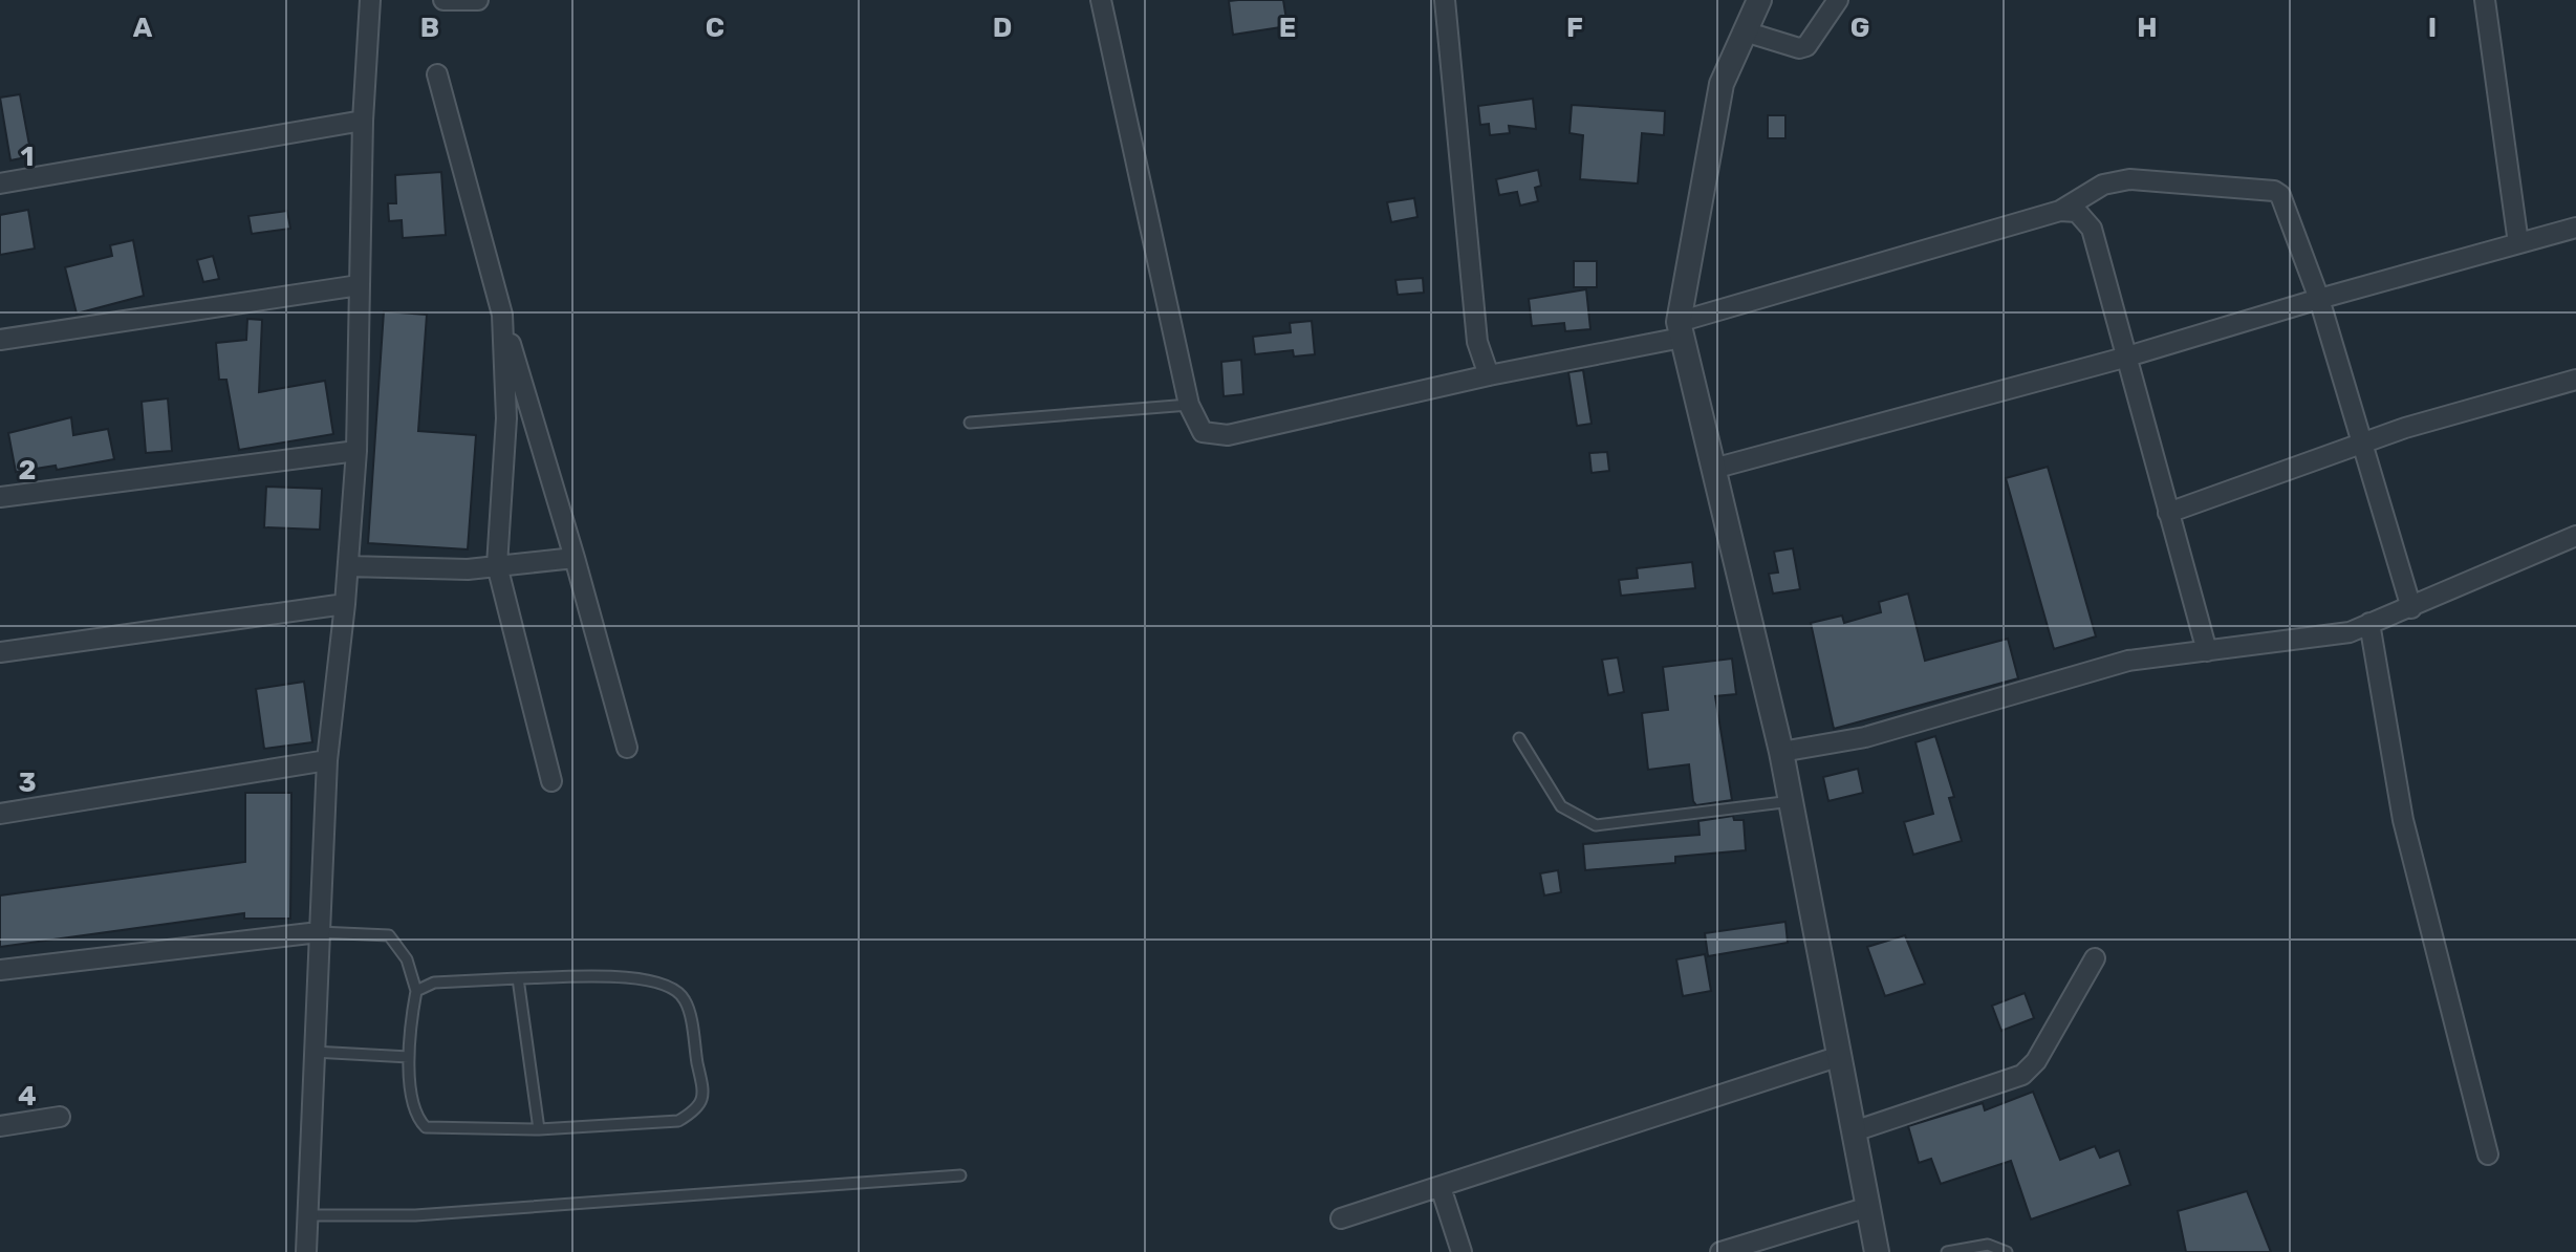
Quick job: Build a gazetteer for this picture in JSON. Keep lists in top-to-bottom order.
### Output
{
  "grid": {
    "columns": [
      "A",
      "B",
      "C",
      "D",
      "E",
      "F",
      "G",
      "H",
      "I"
    ],
    "rows": [
      "1",
      "2",
      "3",
      "4"
    ]
  }
}
